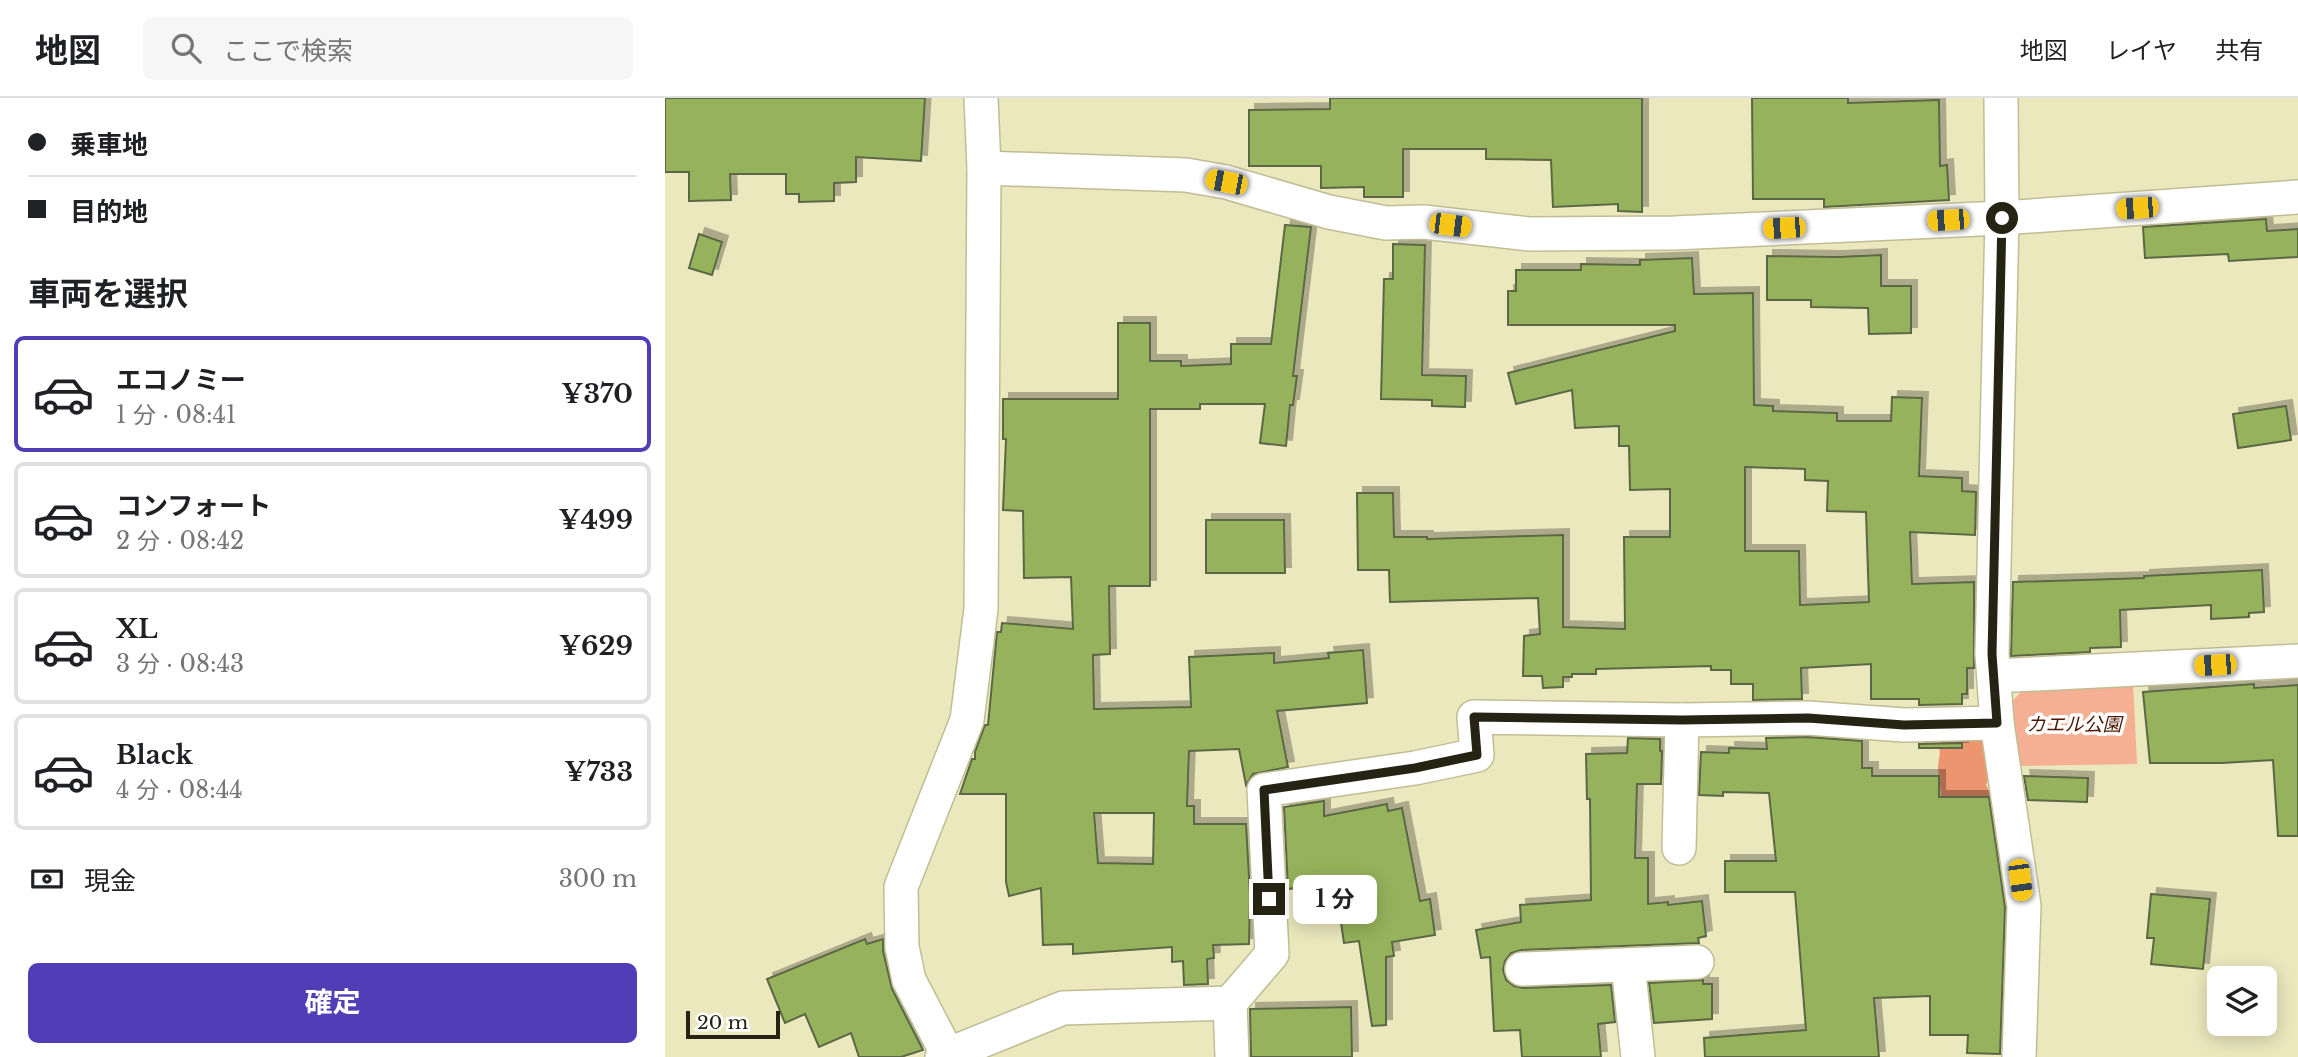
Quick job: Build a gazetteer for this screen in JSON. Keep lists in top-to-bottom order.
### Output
{
  "parks": ["カエル公園"],
  "scale_bar": "20 m",
  "page": {
    "header": "地図",
    "search": "ここで検索",
    "nav": ["地図", "レイヤ", "共有"],
    "banner": ["乗車地", "目的地"],
    "heading": "車両を選択",
    "list": [
      {
        "name": "エコノミー",
        "note": "1 分 · 08:41",
        "value": "¥370"
      },
      {
        "name": "コンフォート",
        "note": "2 分 · 08:42",
        "value": "¥499"
      },
      {
        "name": "XL",
        "note": "3 分 · 08:43",
        "value": "¥629"
      },
      {
        "name": "Black",
        "note": "4 分 · 08:44",
        "value": "¥733"
      }
    ],
    "pay": ["現金", "300 m"],
    "bubble": "1 分",
    "buttons": "確定",
    "scale": "20 m"
  }
}
